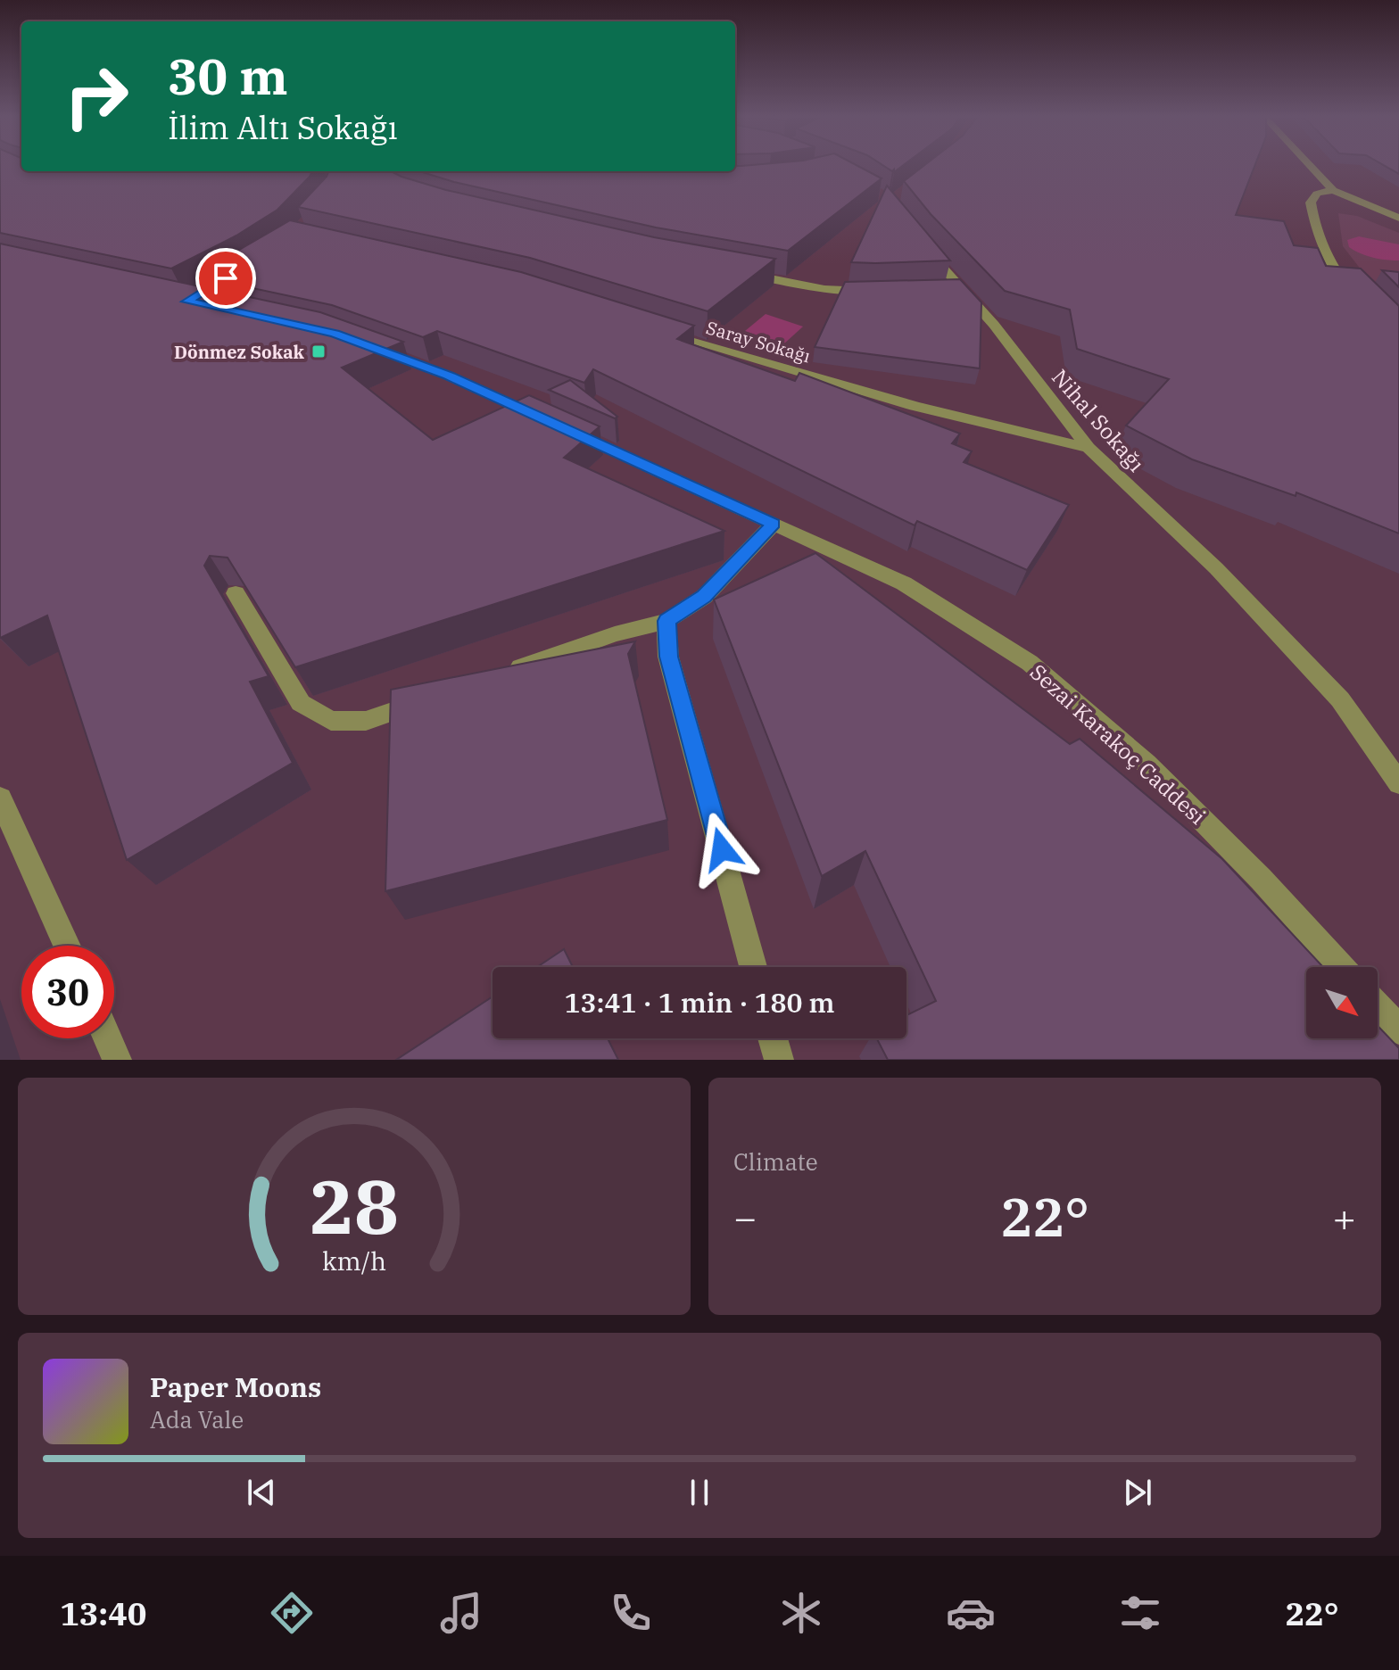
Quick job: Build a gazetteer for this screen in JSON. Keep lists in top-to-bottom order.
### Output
{
  "streets": {
    "street": ["Saray Sokağı", "Nihal Sokağı", "Sezai Karakoç Caddesi"]
  },
  "crossings": [
    ["Saray Sokağı", "Nihal Sokağı"]
  ],
  "places": {
    "transit": ["Dönmez Sokak"]
  },
  "north": "bottom right",
  "page": {
    "turn": ["30 m", "İlim Altı Sokağı"],
    "limit": "30",
    "trip": "13:41 · 1 min · 180 m",
    "tile": "Climate",
    "heat": ["−", "22°", "+"],
    "song": ["Paper Moons", "Ada Vale"],
    "tabs": ["13:40", "22°"],
    "gauge": ["28", "km/h"]
  }
}
